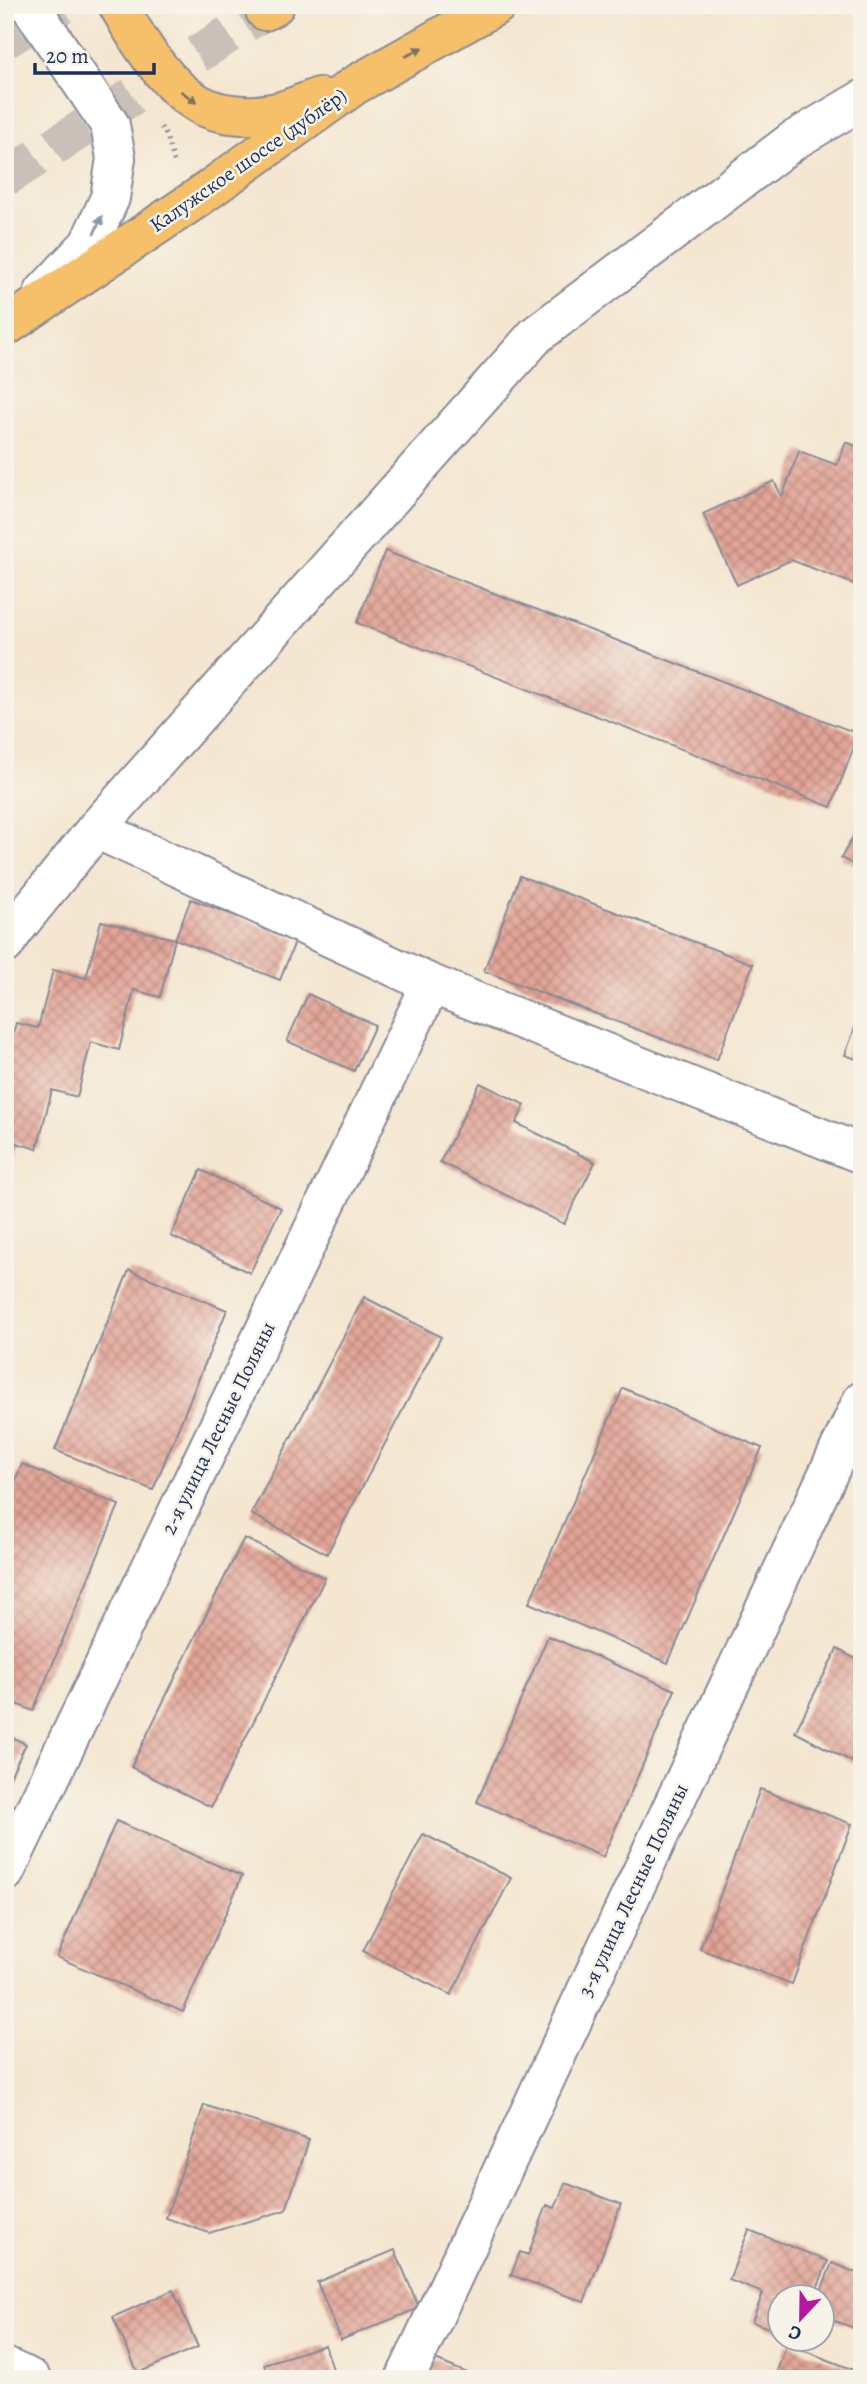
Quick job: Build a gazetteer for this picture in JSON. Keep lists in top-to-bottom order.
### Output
{
  "streets": {
    "main road": ["Калужское шоссе (дублёр)"],
    "street": ["2-я улица Лесные Поляны", "3-я улица Лесные Поляны"]
  },
  "scale_bar": "20 m",
  "north": "bottom"
}
